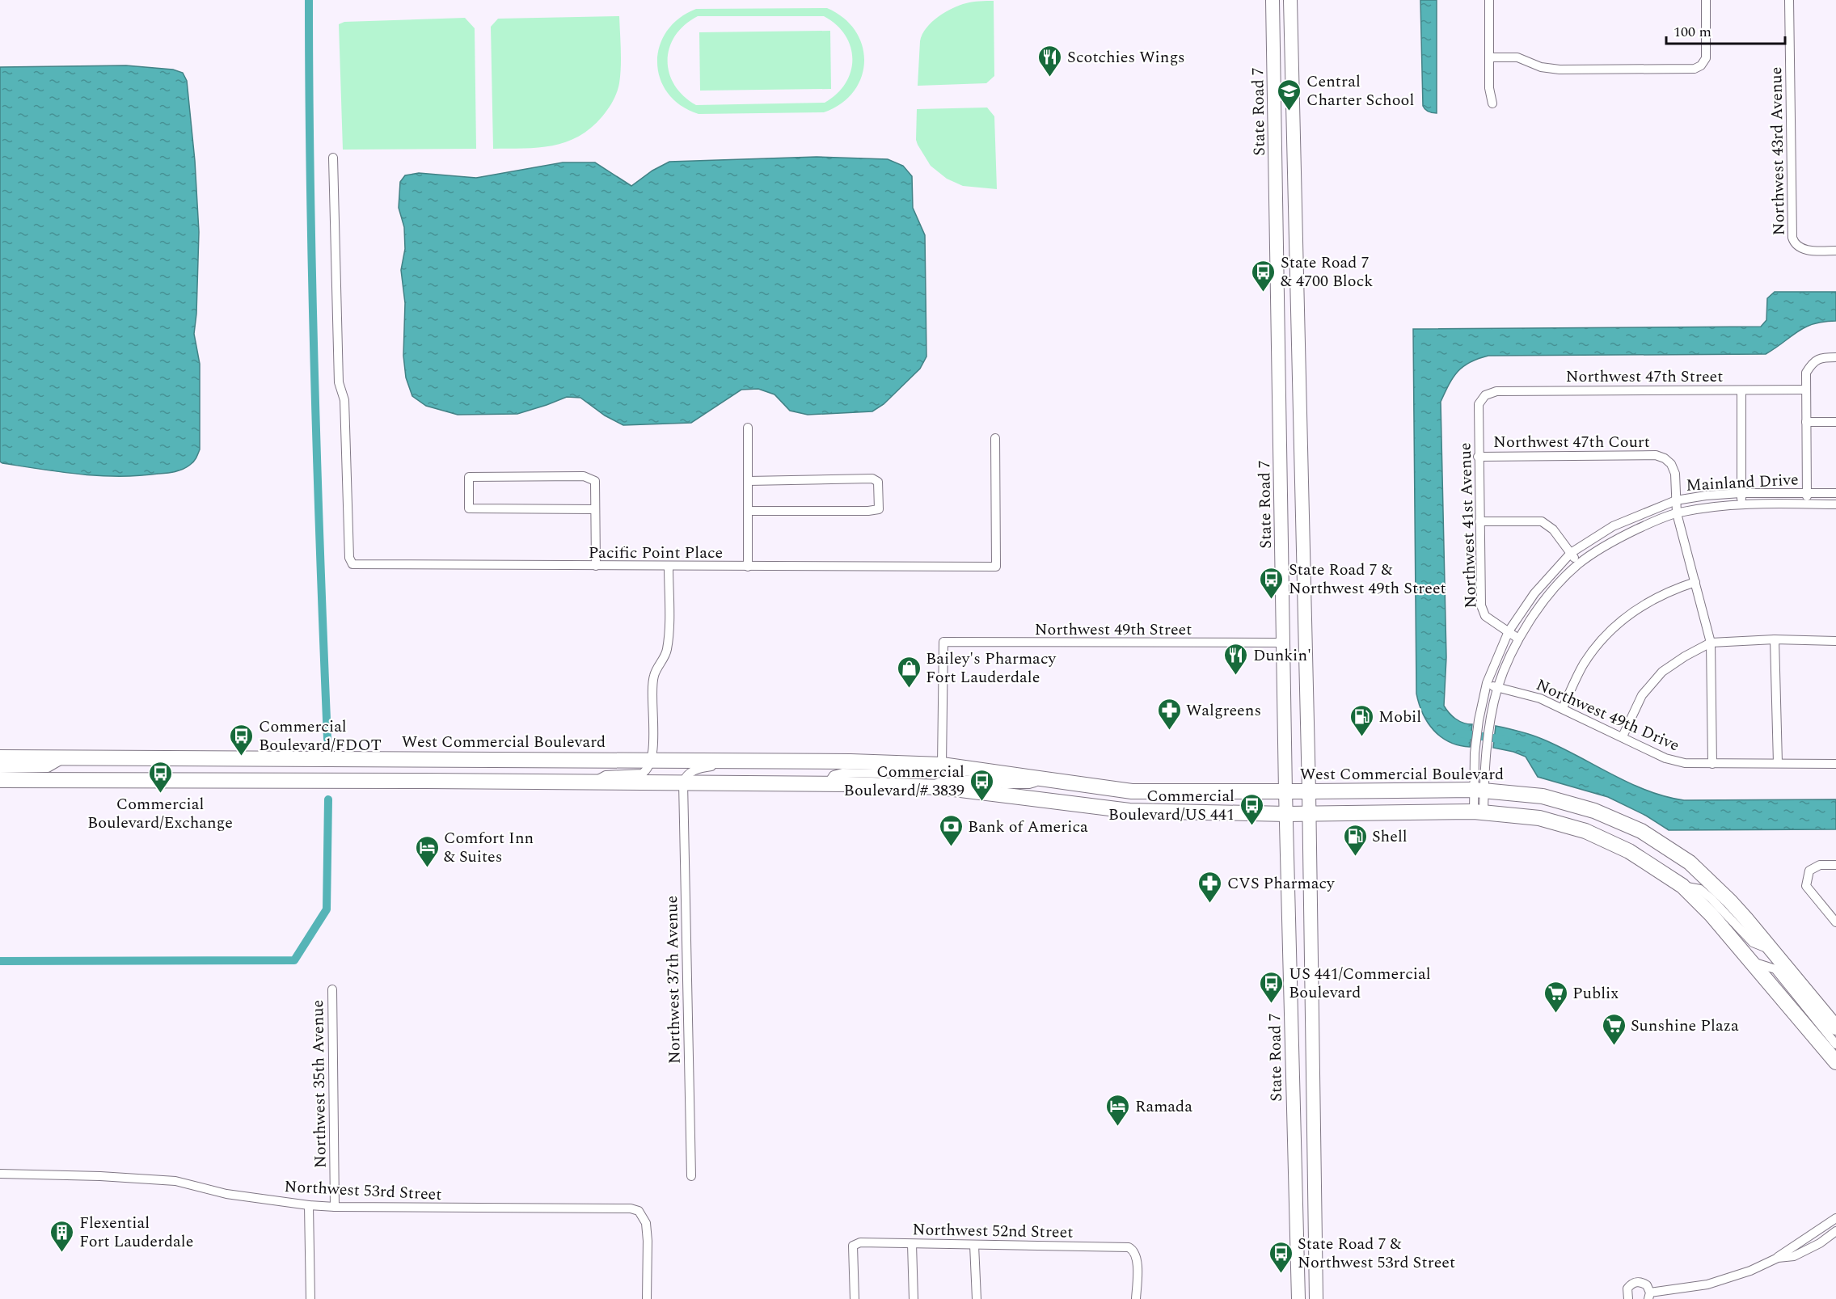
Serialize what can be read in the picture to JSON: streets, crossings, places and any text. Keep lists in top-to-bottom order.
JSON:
{
  "streets": {
    "highway": ["West Commercial Boulevard"],
    "main road": ["State Road 7"],
    "street": [
      "Northwest 43rd Avenue",
      "Northwest 47th Street",
      "Northwest 47th Court",
      "Mainland Drive",
      "Northwest 41st Avenue",
      "Pacific Point Place",
      "Northwest 49th Street",
      "Northwest 49th Drive",
      "Northwest 37th Avenue",
      "Northwest 35th Avenue",
      "Northwest 53rd Street",
      "Northwest 52nd Street"
    ]
  },
  "crossings": [
    ["State Road 7", "Northwest 49th Street"],
    ["State Road 7", "West Commercial Boulevard"],
    ["Northwest 47th Street", "Northwest 41st Avenue"],
    ["Northwest 47th Court", "Mainland Drive"],
    ["Northwest 47th Court", "Northwest 41st Avenue"],
    ["Northwest 47th Court", "Northwest 49th Drive"],
    ["Mainland Drive", "Northwest 41st Avenue"],
    ["Mainland Drive", "Northwest 49th Drive"],
    ["Mainland Drive", "West Commercial Boulevard"],
    ["Northwest 49th Street", "West Commercial Boulevard"],
    ["West Commercial Boulevard", "Northwest 37th Avenue"],
    ["Northwest 35th Avenue", "Northwest 53rd Street"]
  ],
  "places": {
    "restaurant": ["Scotchies Wings", "Dunkin'"],
    "school or university": ["Central Charter School"],
    "bus stop": [
      "State Road 7 & 4700 Block",
      "State Road 7 & Northwest 49th Street",
      "Commercial Boulevard/FDOT",
      "Commercial Boulevard/Exchange",
      "Commercial Boulevard/# 3839",
      "Commercial Boulevard/US 441",
      "US 441/Commercial Boulevard",
      "State Road 7 & Northwest 53rd Street"
    ],
    "shop": ["Bailey's Pharmacy Fort Lauderdale"],
    "pharmacy": ["Walgreens", "CVS Pharmacy"],
    "fuel station": ["Mobil", "Shell"],
    "bank": ["Bank of America"],
    "hotel": ["Comfort Inn & Suites", "Ramada"],
    "supermarket": ["Publix", "Sunshine Plaza"],
    "building": ["Flexential Fort Lauderdale"]
  },
  "scale_bar": "100 m"
}
